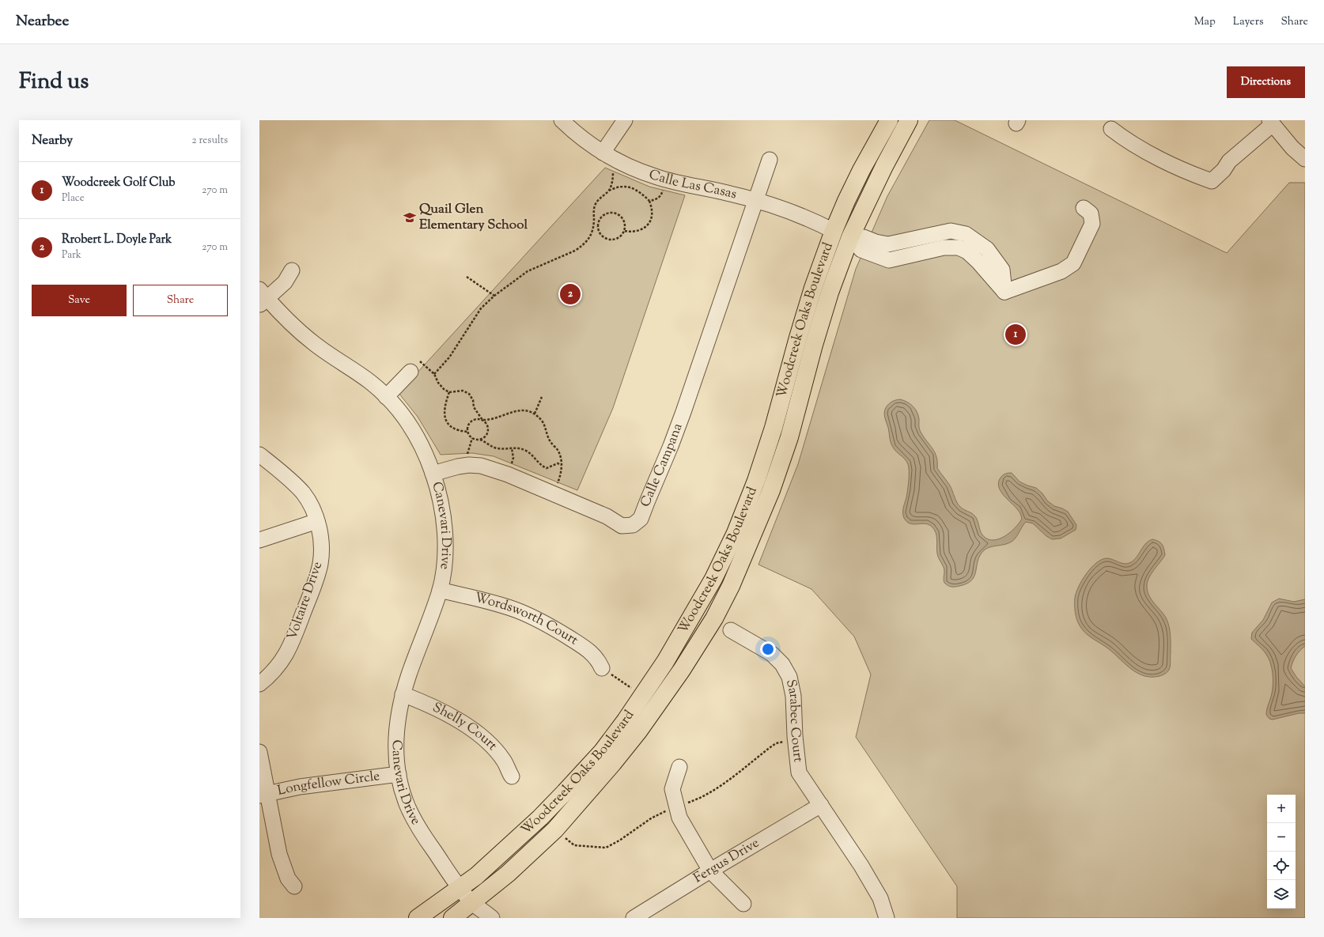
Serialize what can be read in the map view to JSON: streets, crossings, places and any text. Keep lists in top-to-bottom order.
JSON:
{
  "streets": {
    "main road": ["Woodcreek Oaks Boulevard"],
    "street": [
      "Calle Las Casas",
      "Calle Campana",
      "Canevari Drive",
      "Voltaire Drive",
      "Wordsworth Court",
      "Sarabec Court",
      "Shelly Court",
      "Longfellow Circle",
      "Fergus Drive"
    ]
  },
  "crossings": [
    ["Calle Las Casas", "Woodcreek Oaks Boulevard"],
    ["Calle Las Casas", "Calle Campana"],
    ["Woodcreek Oaks Boulevard", "Canevari Drive"],
    ["Calle Campana", "Canevari Drive"],
    ["Canevari Drive", "Wordsworth Court"],
    ["Canevari Drive", "Shelly Court"],
    ["Canevari Drive", "Longfellow Circle"],
    ["Sarabec Court", "Fergus Drive"]
  ],
  "places": {
    "school or university": ["Quail Glen Elementary School"]
  },
  "page": {
    "header": "Nearbee",
    "nav": ["Map", "Layers", "Share"],
    "title": "Find us",
    "buttons": [
      "Directions",
      ["Save", "Share"]
    ],
    "heading": ["Nearby", "2 results"],
    "list": [
      {
        "mark": "1",
        "name": "Woodcreek Golf Club",
        "note": "Place",
        "value": "270 m"
      },
      {
        "mark": "2",
        "name": "Rrobert L. Doyle Park",
        "note": "Park",
        "value": "270 m"
      }
    ],
    "pins": ["2", "1"],
    "map_buttons": ["+", "−"]
  }
}
